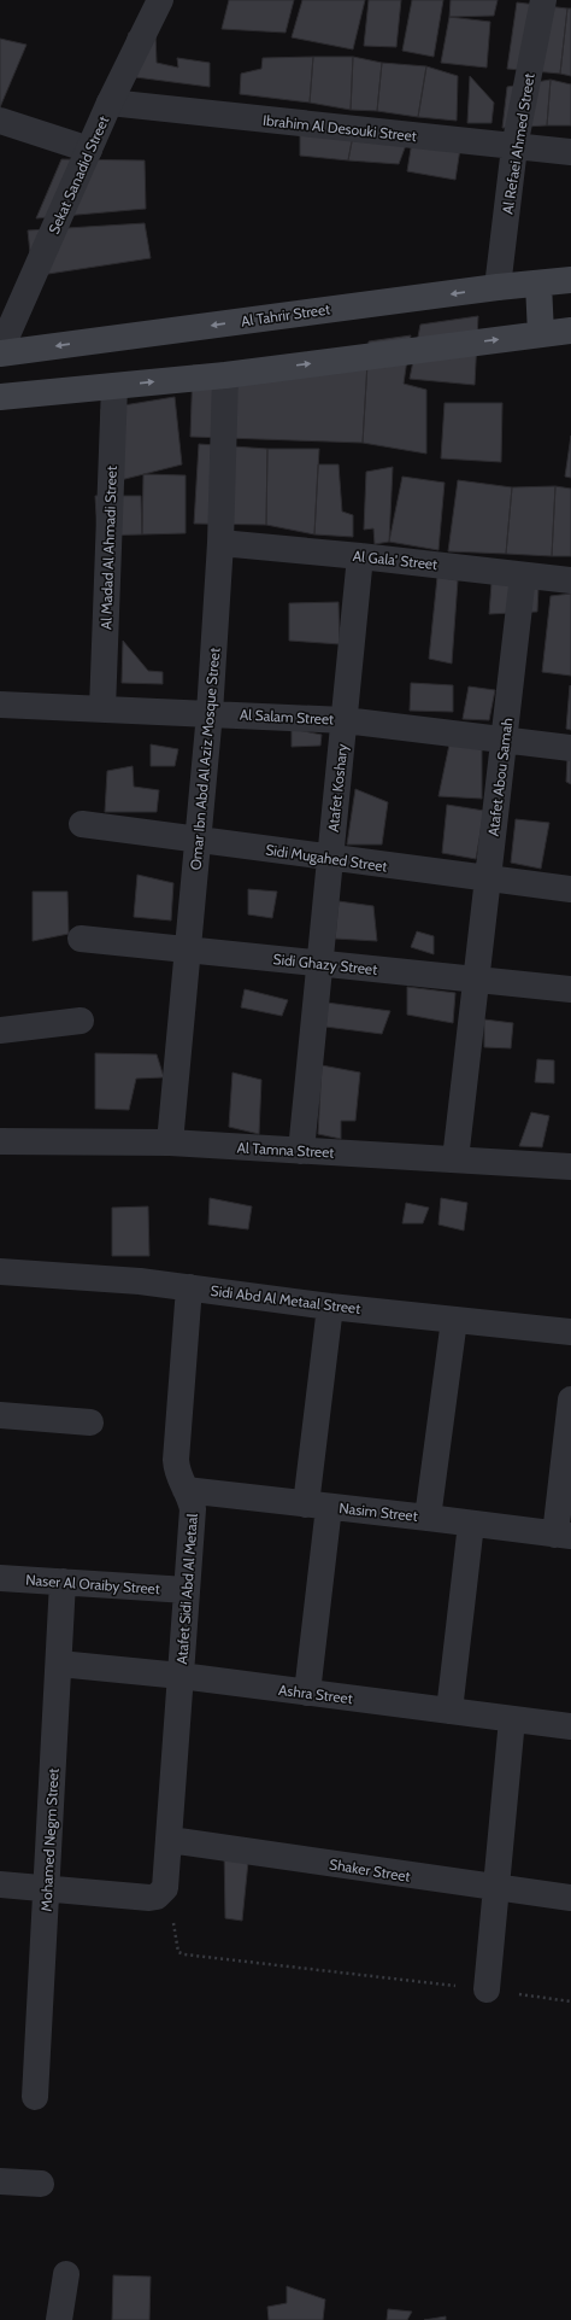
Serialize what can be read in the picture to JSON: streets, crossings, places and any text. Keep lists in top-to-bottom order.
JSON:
{
  "streets": {
    "main road": ["Al Tahrir Street"],
    "street": [
      "Ibrahim Al Desouki Street",
      "Al Refaei Ahmed Street",
      "Sekat Sanadid Street",
      "Al Madad Al Ahmadi Street",
      "Al Gala' Street",
      "Al Salam Street",
      "Omar Ibn Abd Al Aziz Mosque Street",
      "Atafet Abou Samah",
      "Atafet Koshary",
      "Sidi Mugahed Street",
      "Sidi Ghazy Street",
      "Al Tamna Street",
      "Sidi Abd Al Metaal Street",
      "Nasim Street",
      "Naser Al Oraiby Street",
      "Atafet Sidi Abd Al Metaal",
      "Ashra Street",
      "Mohamed Negm Street",
      "Shaker Street"
    ]
  },
  "crossings": [
    ["Ibrahim Al Desouki Street", "Al Refaei Ahmed Street"],
    ["Ibrahim Al Desouki Street", "Sekat Sanadid Street"],
    ["Al Refaei Ahmed Street", "Al Tahrir Street"],
    ["Sekat Sanadid Street", "Al Tahrir Street"],
    ["Al Madad Al Ahmadi Street", "Al Salam Street"],
    ["Al Gala' Street", "Omar Ibn Abd Al Aziz Mosque Street"],
    ["Al Gala' Street", "Atafet Abou Samah"],
    ["Al Gala' Street", "Atafet Koshary"],
    ["Al Salam Street", "Omar Ibn Abd Al Aziz Mosque Street"],
    ["Al Salam Street", "Atafet Abou Samah"],
    ["Al Salam Street", "Atafet Koshary"],
    ["Omar Ibn Abd Al Aziz Mosque Street", "Sidi Mugahed Street"],
    ["Omar Ibn Abd Al Aziz Mosque Street", "Sidi Ghazy Street"],
    ["Omar Ibn Abd Al Aziz Mosque Street", "Al Tamna Street"],
    ["Atafet Abou Samah", "Sidi Mugahed Street"],
    ["Atafet Abou Samah", "Sidi Ghazy Street"],
    ["Atafet Abou Samah", "Al Tamna Street"],
    ["Atafet Koshary", "Sidi Mugahed Street"],
    ["Atafet Koshary", "Sidi Ghazy Street"],
    ["Atafet Koshary", "Al Tamna Street"],
    ["Sidi Abd Al Metaal Street", "Atafet Sidi Abd Al Metaal"],
    ["Nasim Street", "Atafet Sidi Abd Al Metaal"],
    ["Naser Al Oraiby Street", "Atafet Sidi Abd Al Metaal"],
    ["Naser Al Oraiby Street", "Mohamed Negm Street"],
    ["Atafet Sidi Abd Al Metaal", "Ashra Street"],
    ["Atafet Sidi Abd Al Metaal", "Shaker Street"],
    ["Ashra Street", "Mohamed Negm Street"]
  ]
}
